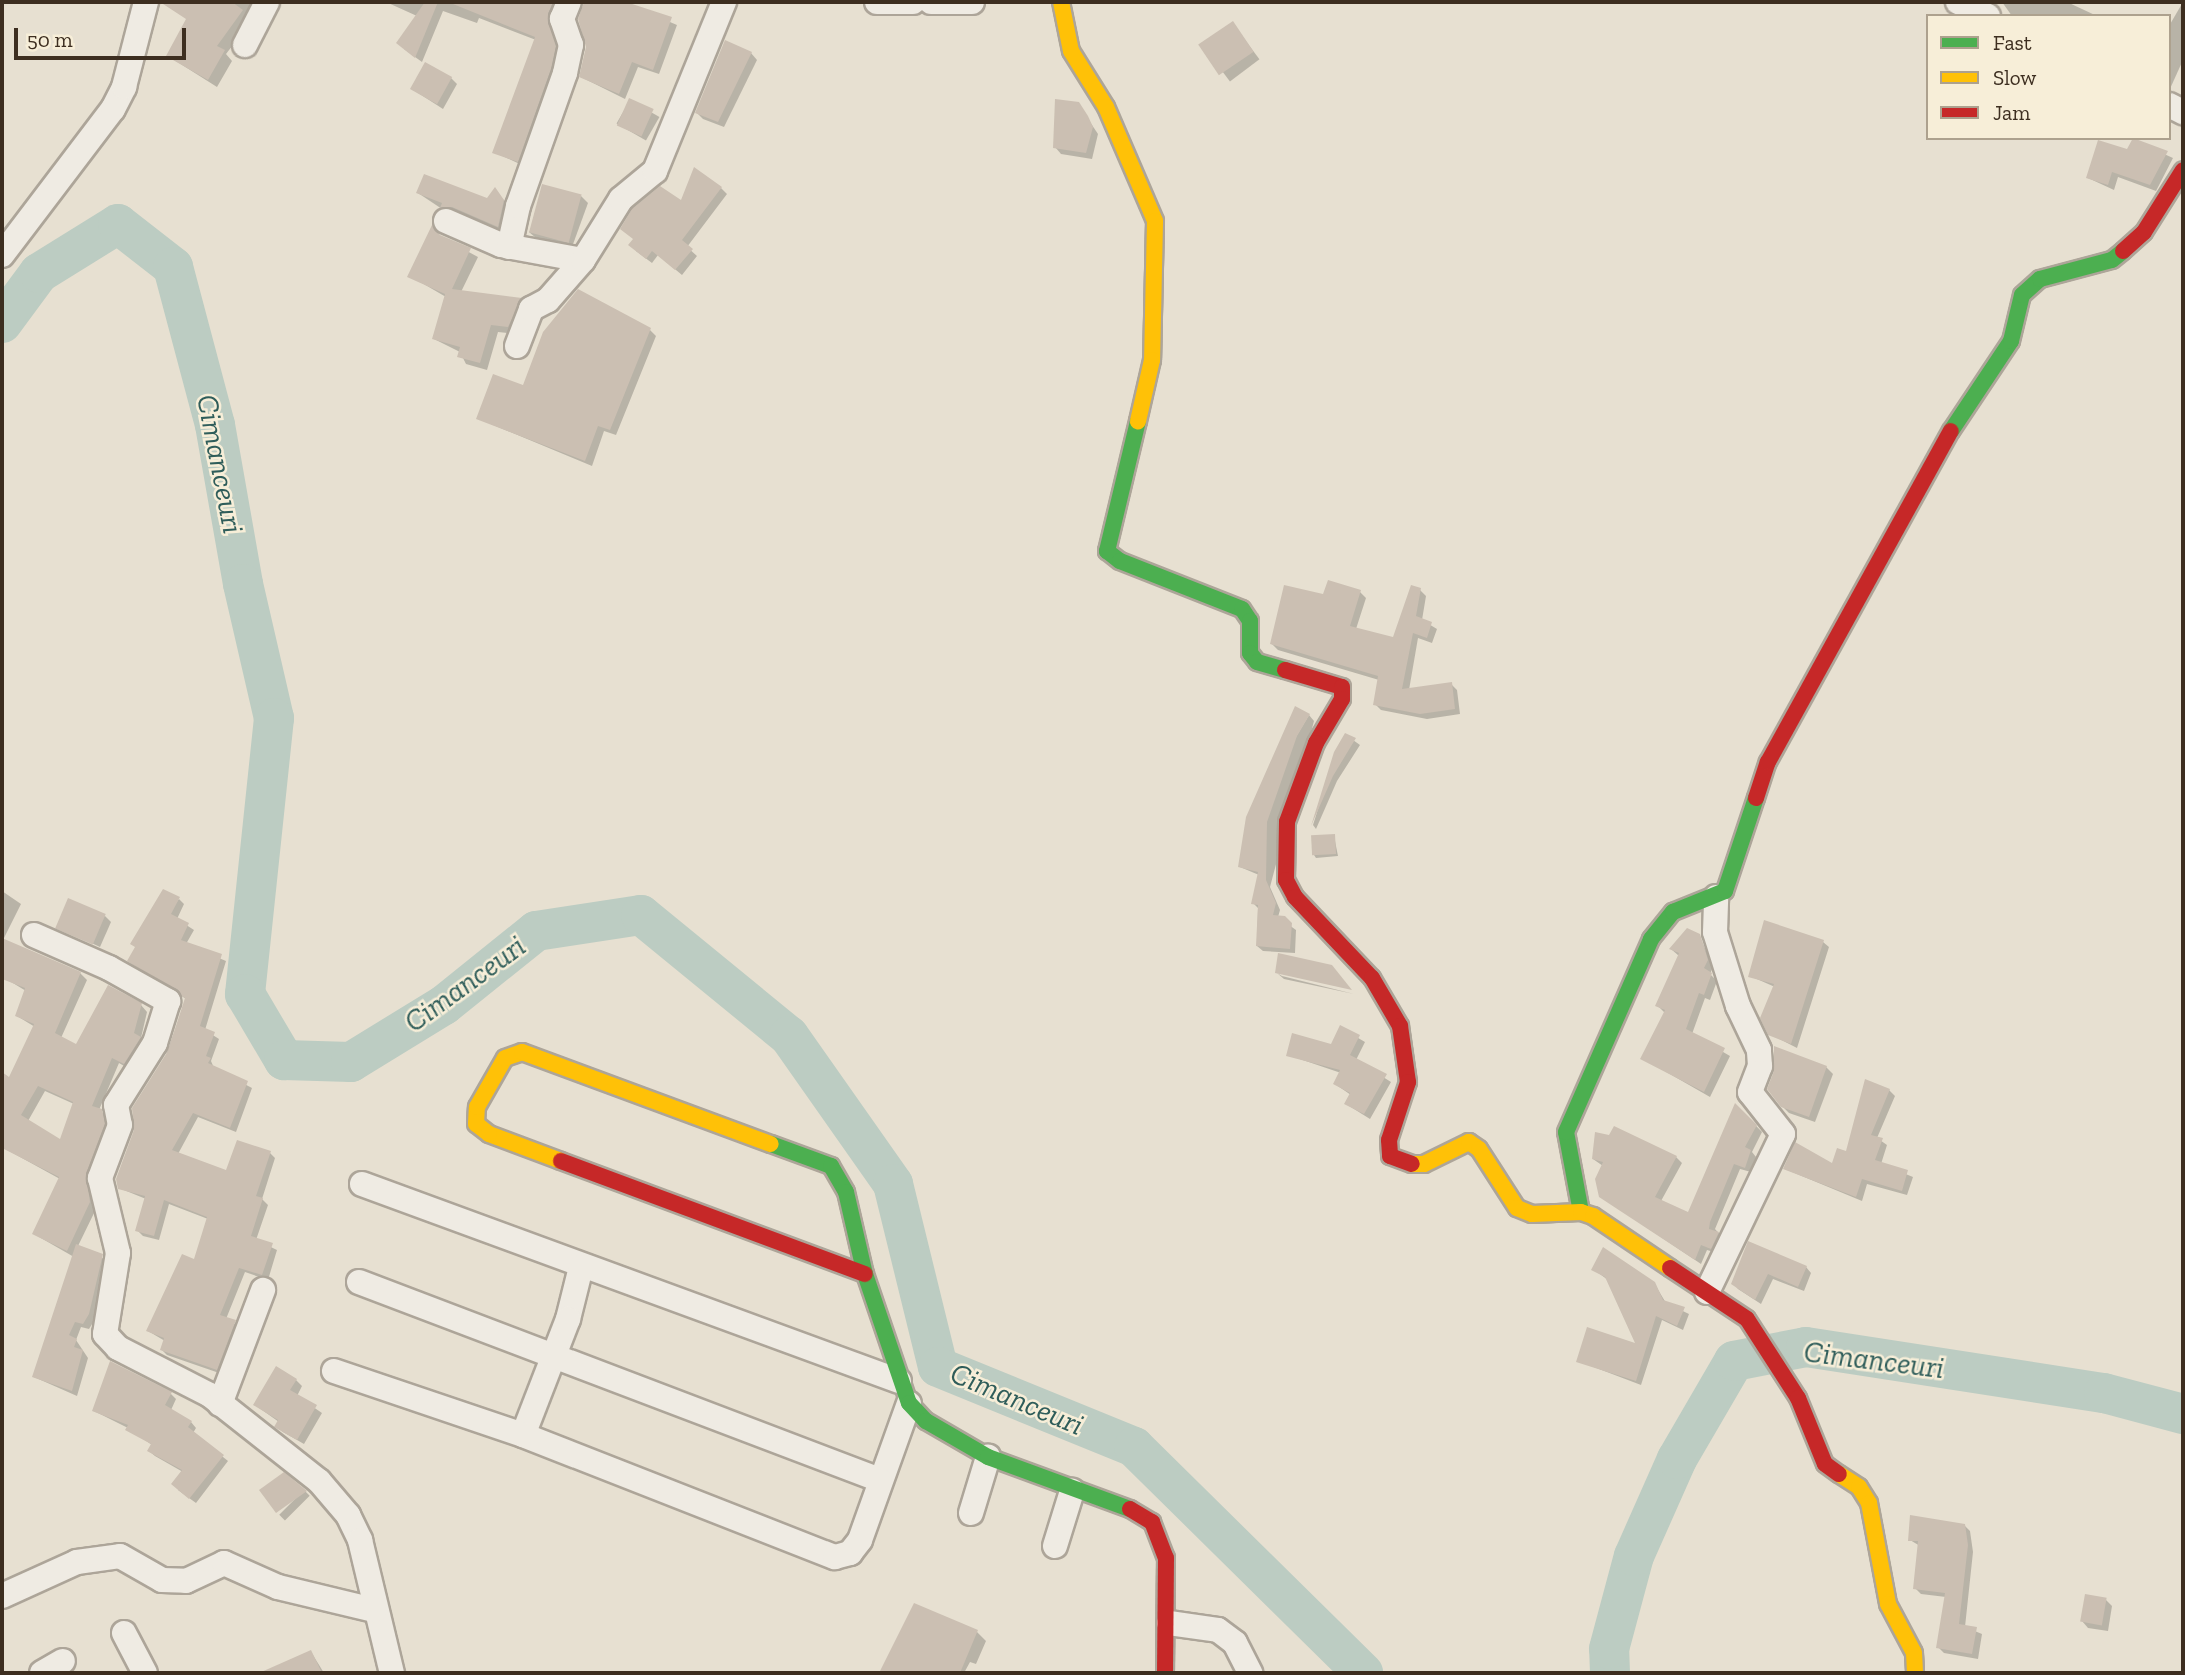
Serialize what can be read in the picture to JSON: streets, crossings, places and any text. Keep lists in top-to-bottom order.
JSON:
{
  "water": ["Cimanceuri"],
  "legend": ["Fast", "Slow", "Jam"],
  "scale_bar": "50 m"
}
